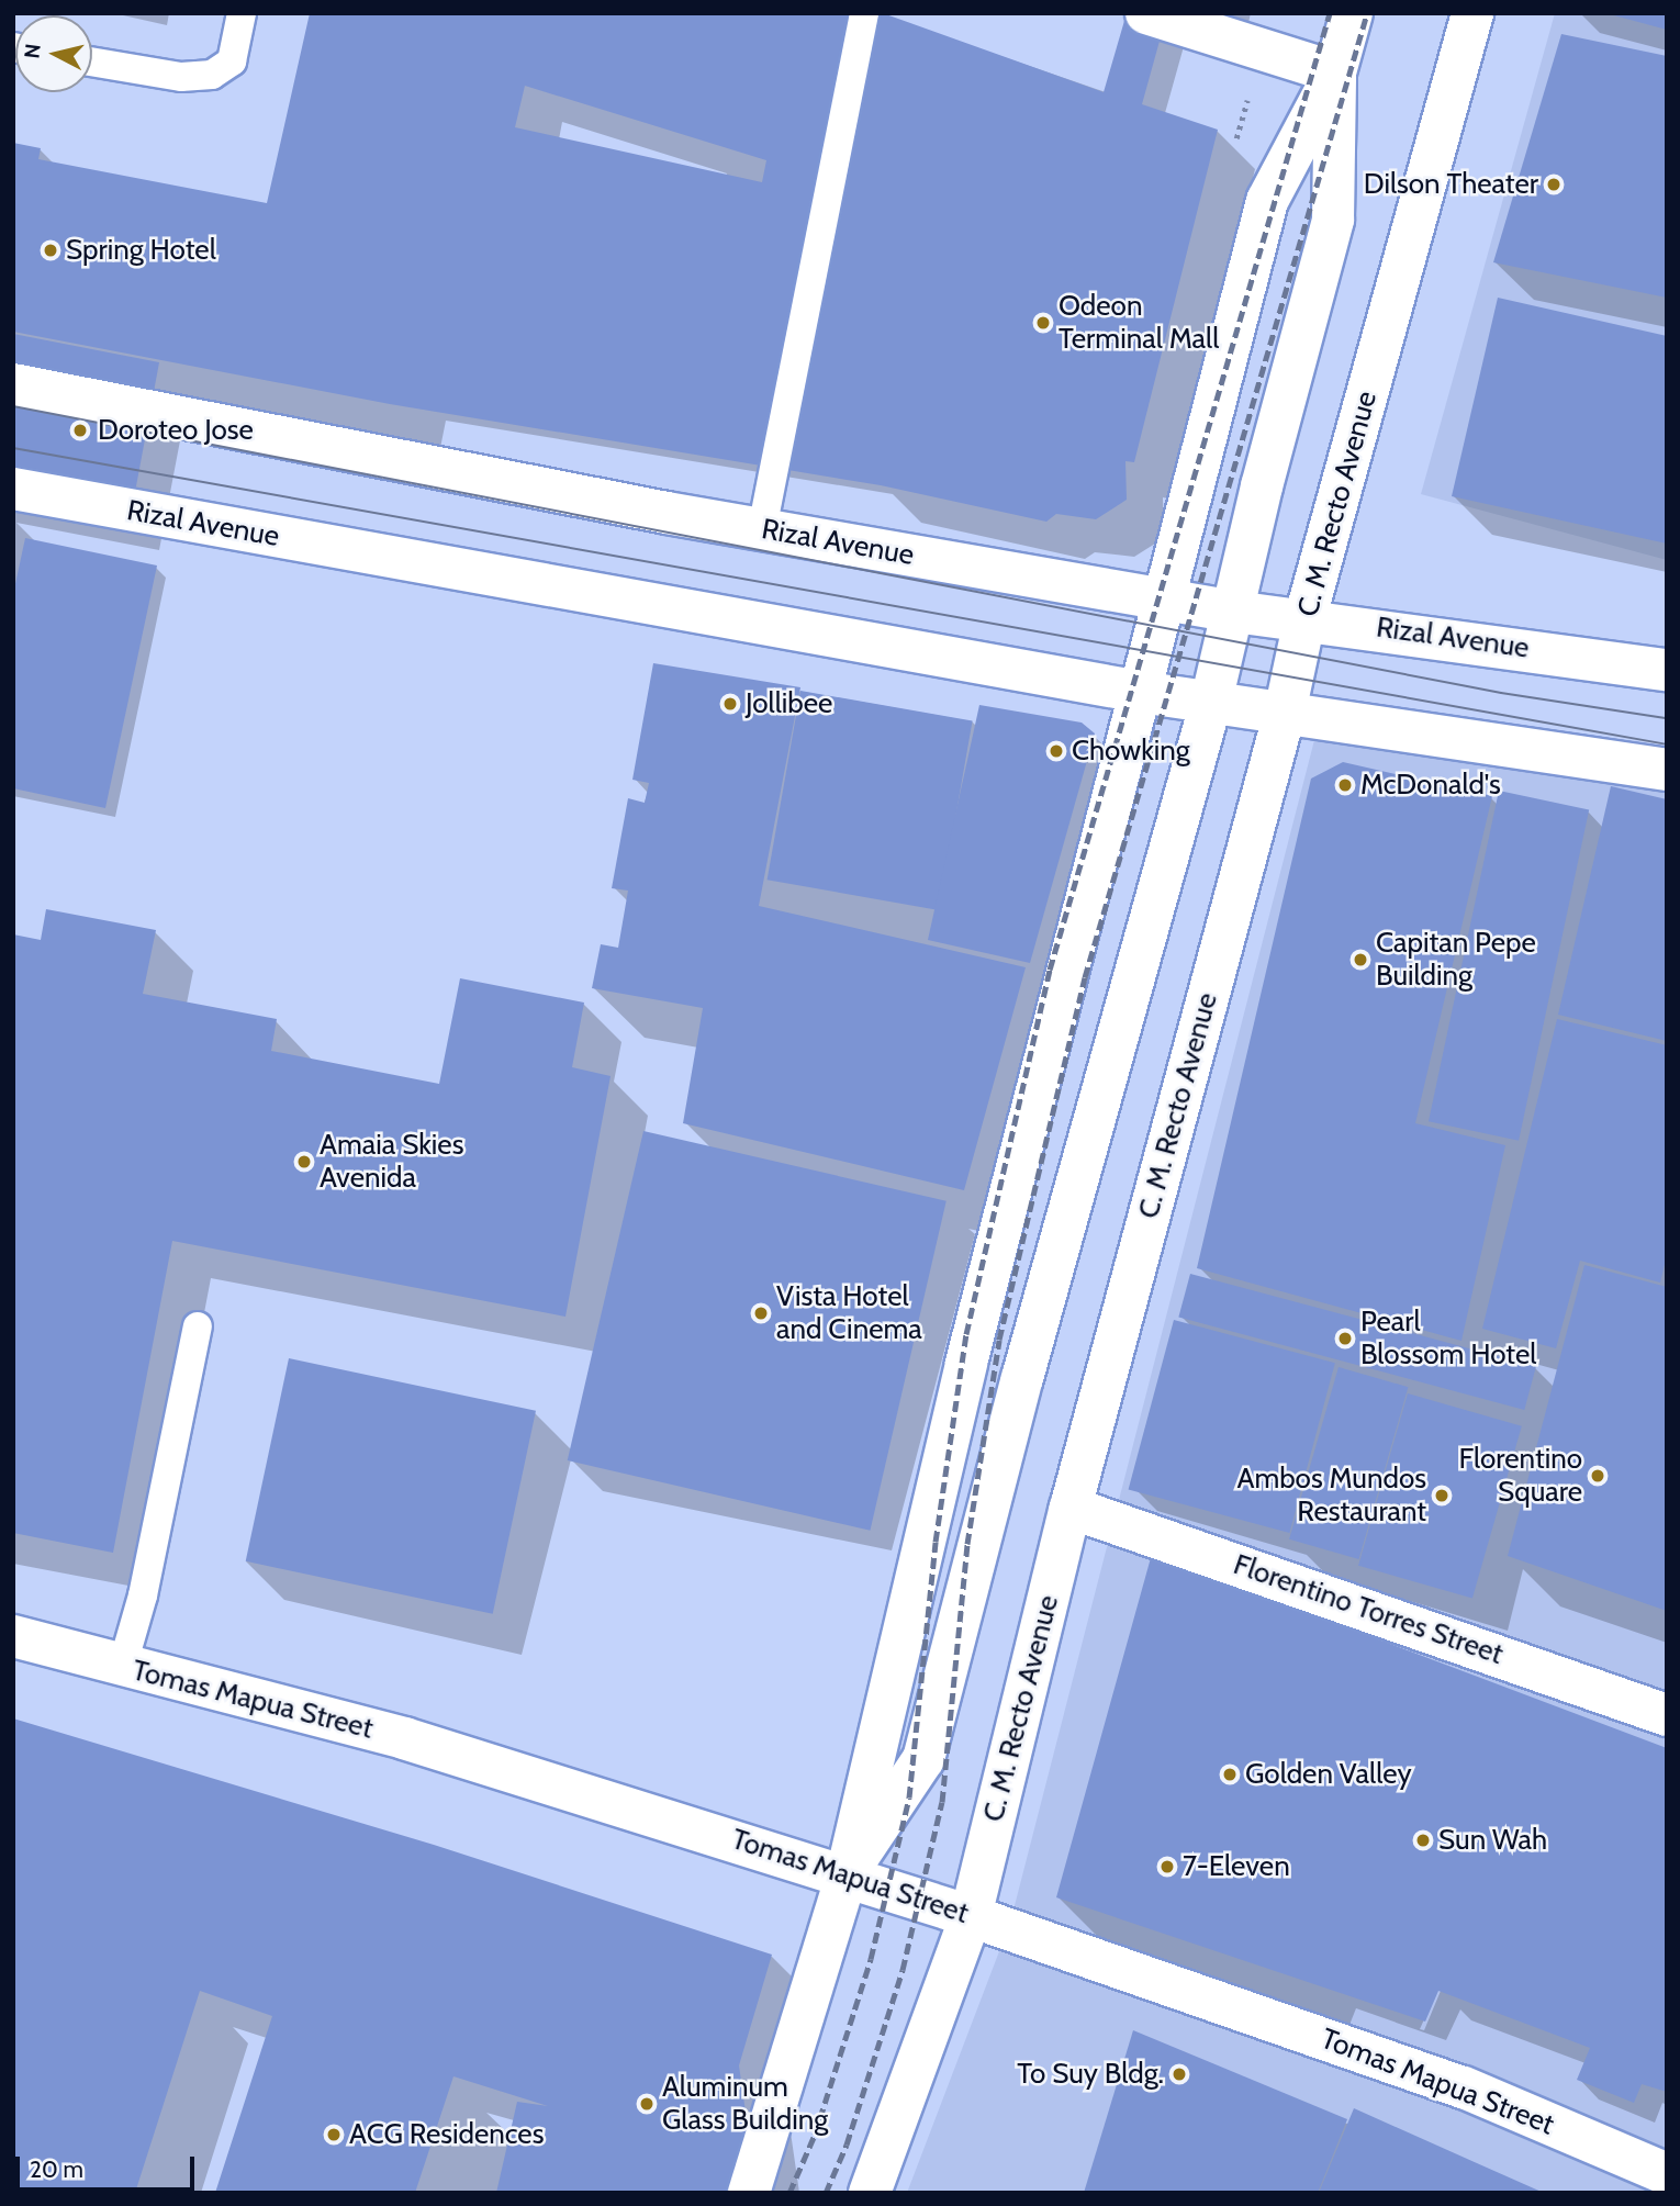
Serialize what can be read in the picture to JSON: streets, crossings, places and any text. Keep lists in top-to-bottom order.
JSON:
{
  "streets": {
    "main road": [
      "C. M. Recto Avenue",
      "Rizal Avenue",
      "Florentino Torres Street",
      "Tomas Mapua Street"
    ]
  },
  "crossings": [
    ["C. M. Recto Avenue", "Rizal Avenue"],
    ["C. M. Recto Avenue", "Florentino Torres Street"],
    ["C. M. Recto Avenue", "Tomas Mapua Street"]
  ],
  "places": [
    "Dilson Theater",
    "Spring Hotel",
    "Odeon Terminal Mall",
    "Doroteo Jose",
    "Jollibee",
    "Chowking",
    "McDonald's",
    "Capitan Pepe Building",
    "Amaia Skies Avenida",
    "Vista Hotel and Cinema",
    "Pearl Blossom Hotel",
    "Florentino Square",
    "Ambos Mundos Restaurant",
    "Golden Valley",
    "Sun Wah",
    "7-Eleven",
    "To Suy Bldg.",
    "Aluminum Glass Building",
    "ACG Residences"
  ],
  "scale_bar": "20 m",
  "north": "left"
}
